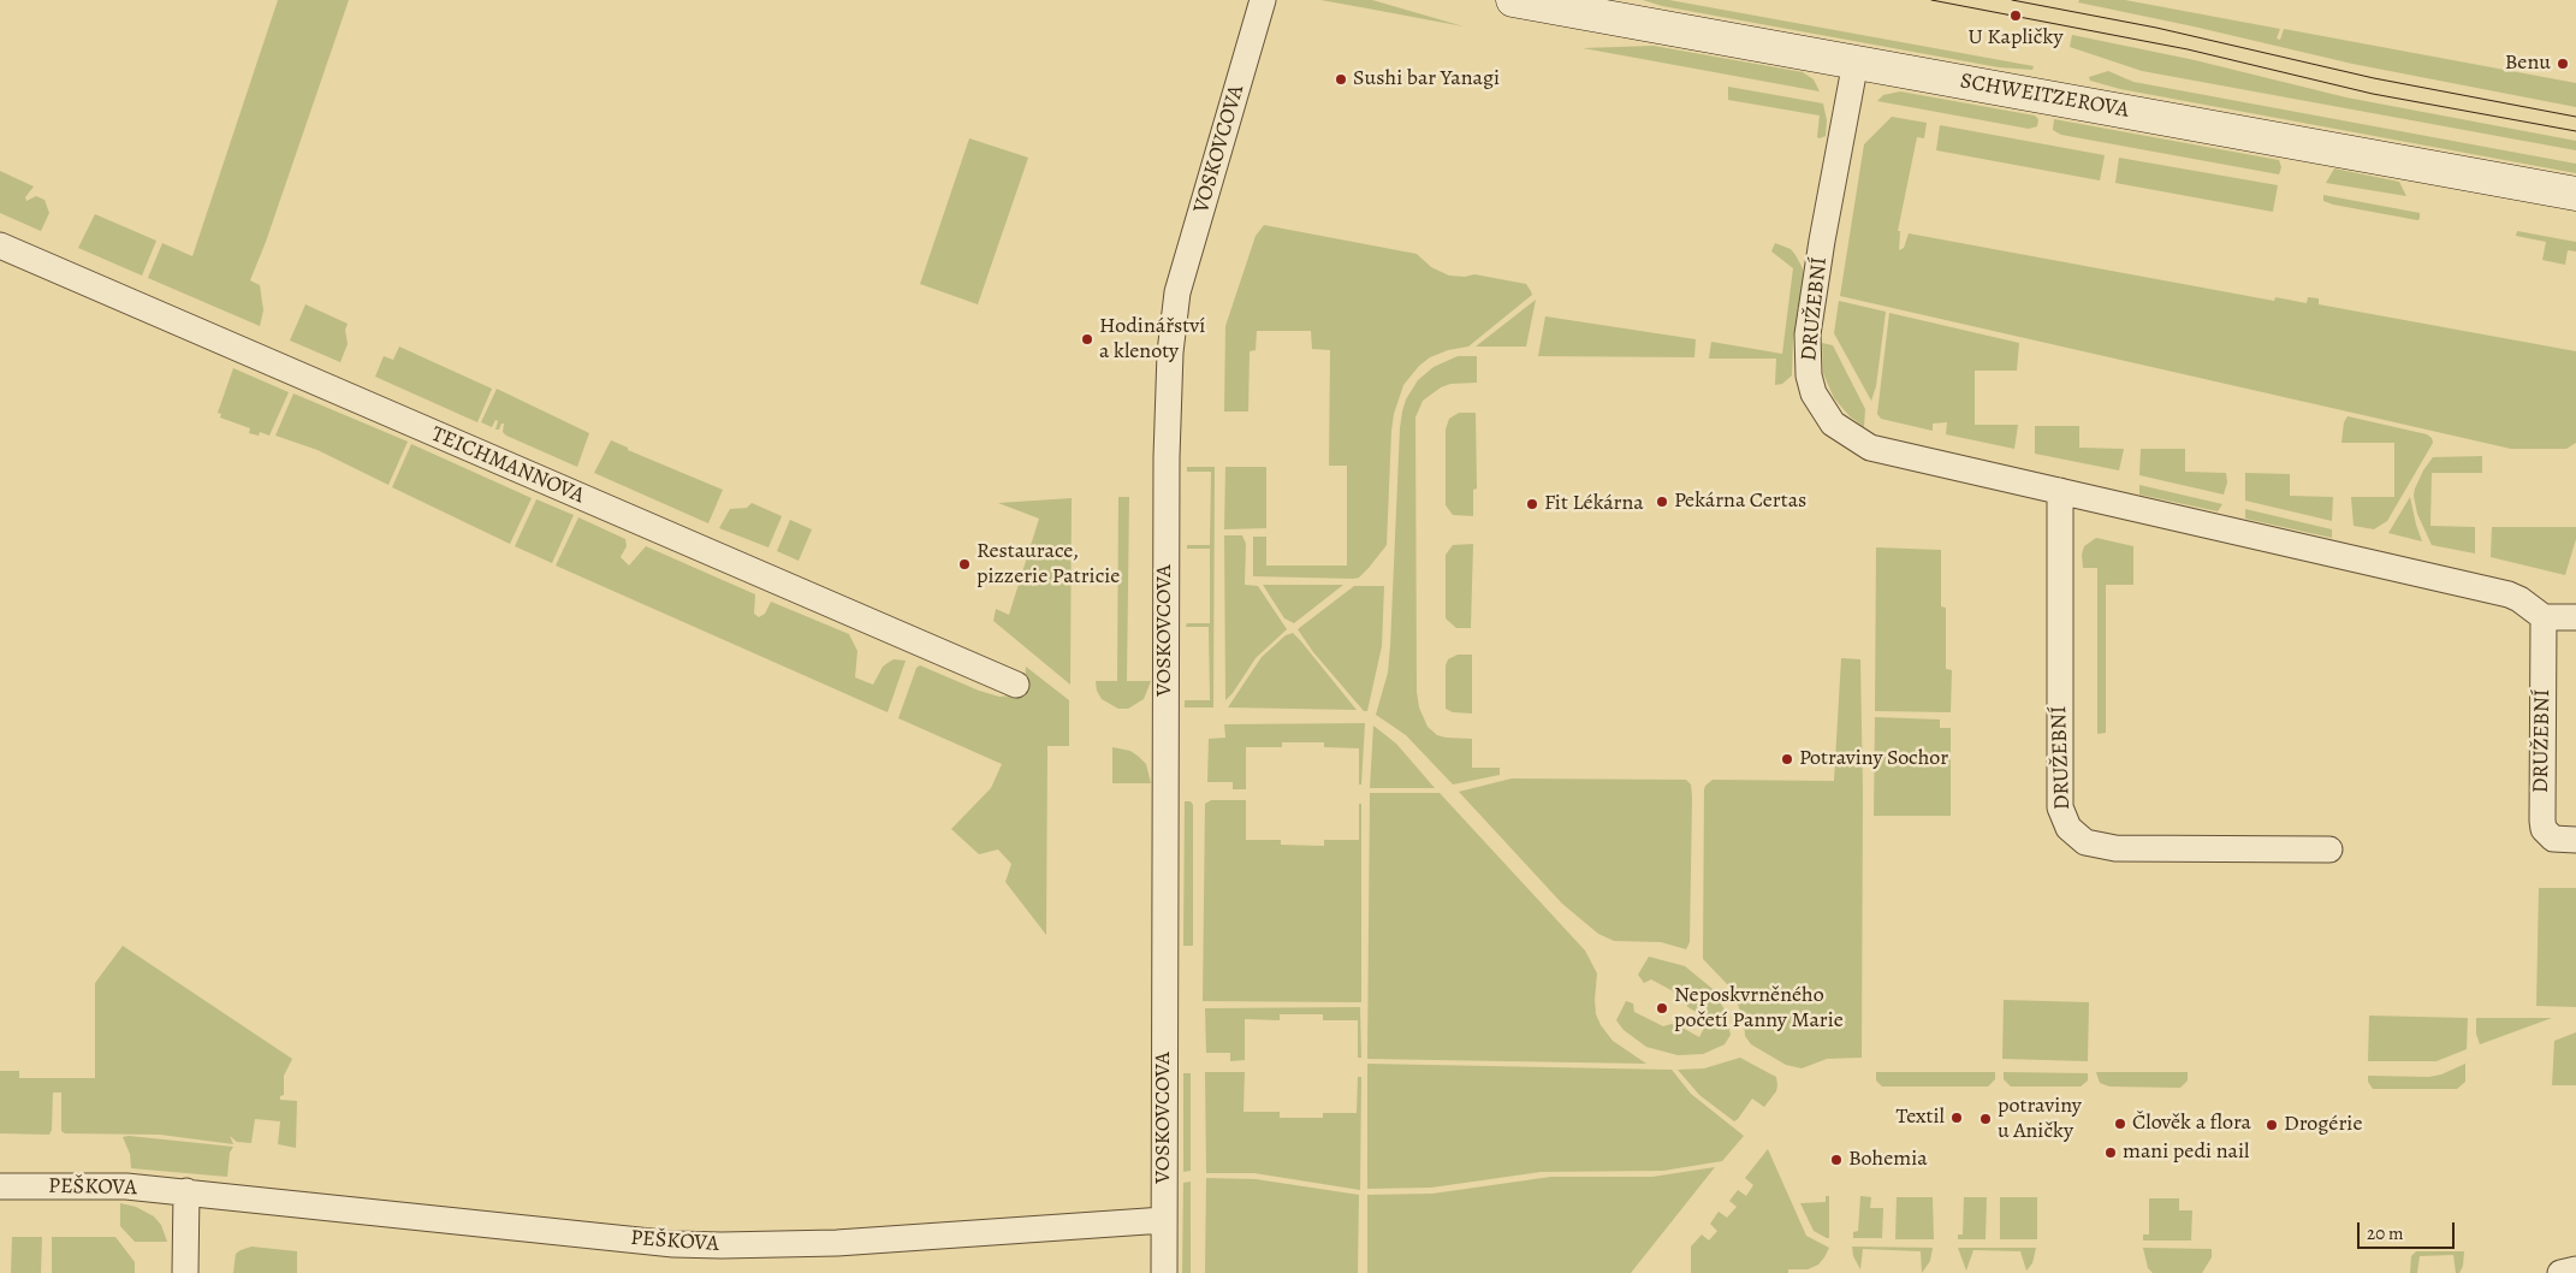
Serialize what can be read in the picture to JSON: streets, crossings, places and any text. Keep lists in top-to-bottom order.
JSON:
{
  "streets": {
    "street": [
      "SCHWEITZEROVA",
      "VOSKOVCOVA",
      "DRUŽEBNÍ",
      "TEICHMANNOVA",
      "PEŠKOVA"
    ]
  },
  "crossings": [
    ["SCHWEITZEROVA", "DRUŽEBNÍ"],
    ["VOSKOVCOVA", "PEŠKOVA"]
  ],
  "places": [
    "U Kapličky",
    "Benu",
    "Sushi bar Yanagi",
    "Hodinářství a klenoty",
    "Pekárna Certas",
    "Fit Lékárna",
    "Restaurace, pizzerie Patricie",
    "Potraviny Sochor",
    "Neposkvrněného početí Panny Marie",
    "Textil",
    "potraviny u Aničky",
    "Člověk a flora",
    "Drogérie",
    "mani pedi nail",
    "Bohemia"
  ],
  "scale_bar": "20 m"
}
